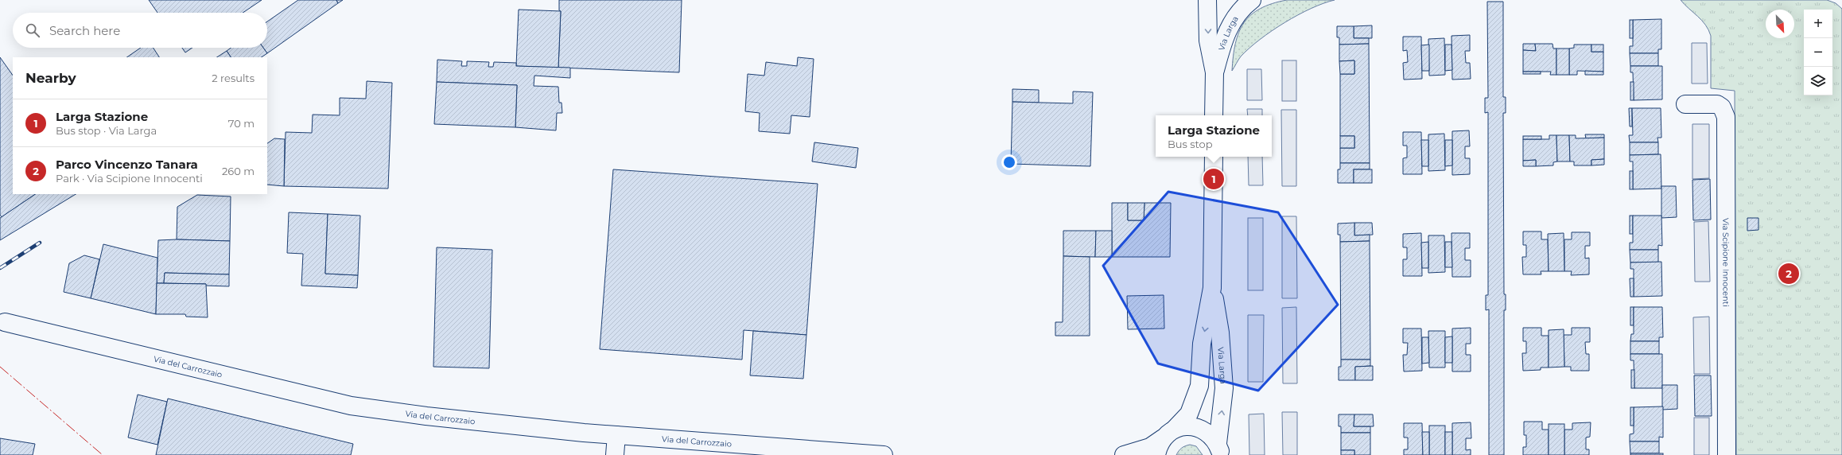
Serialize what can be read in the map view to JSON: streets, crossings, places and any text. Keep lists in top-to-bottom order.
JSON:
{
  "streets": {
    "street": ["Via Larga", "Via Scipione Innocenti", "Via del Carrozzaio"]
  },
  "north": "bottom right",
  "page": {
    "map_buttons": ["+", "−"],
    "search": "Search here",
    "heading": ["Nearby", "2 results"],
    "list": [
      {
        "mark": "1",
        "name": "Larga Stazione",
        "note": "Bus stop · Via Larga",
        "value": "70 m"
      },
      {
        "mark": "2",
        "name": "Parco Vincenzo Tanara",
        "note": "Park · Via Scipione Innocenti",
        "value": "260 m"
      }
    ],
    "popup": ["Larga Stazione", "Bus stop"],
    "pins": ["1", "2"]
  }
}
